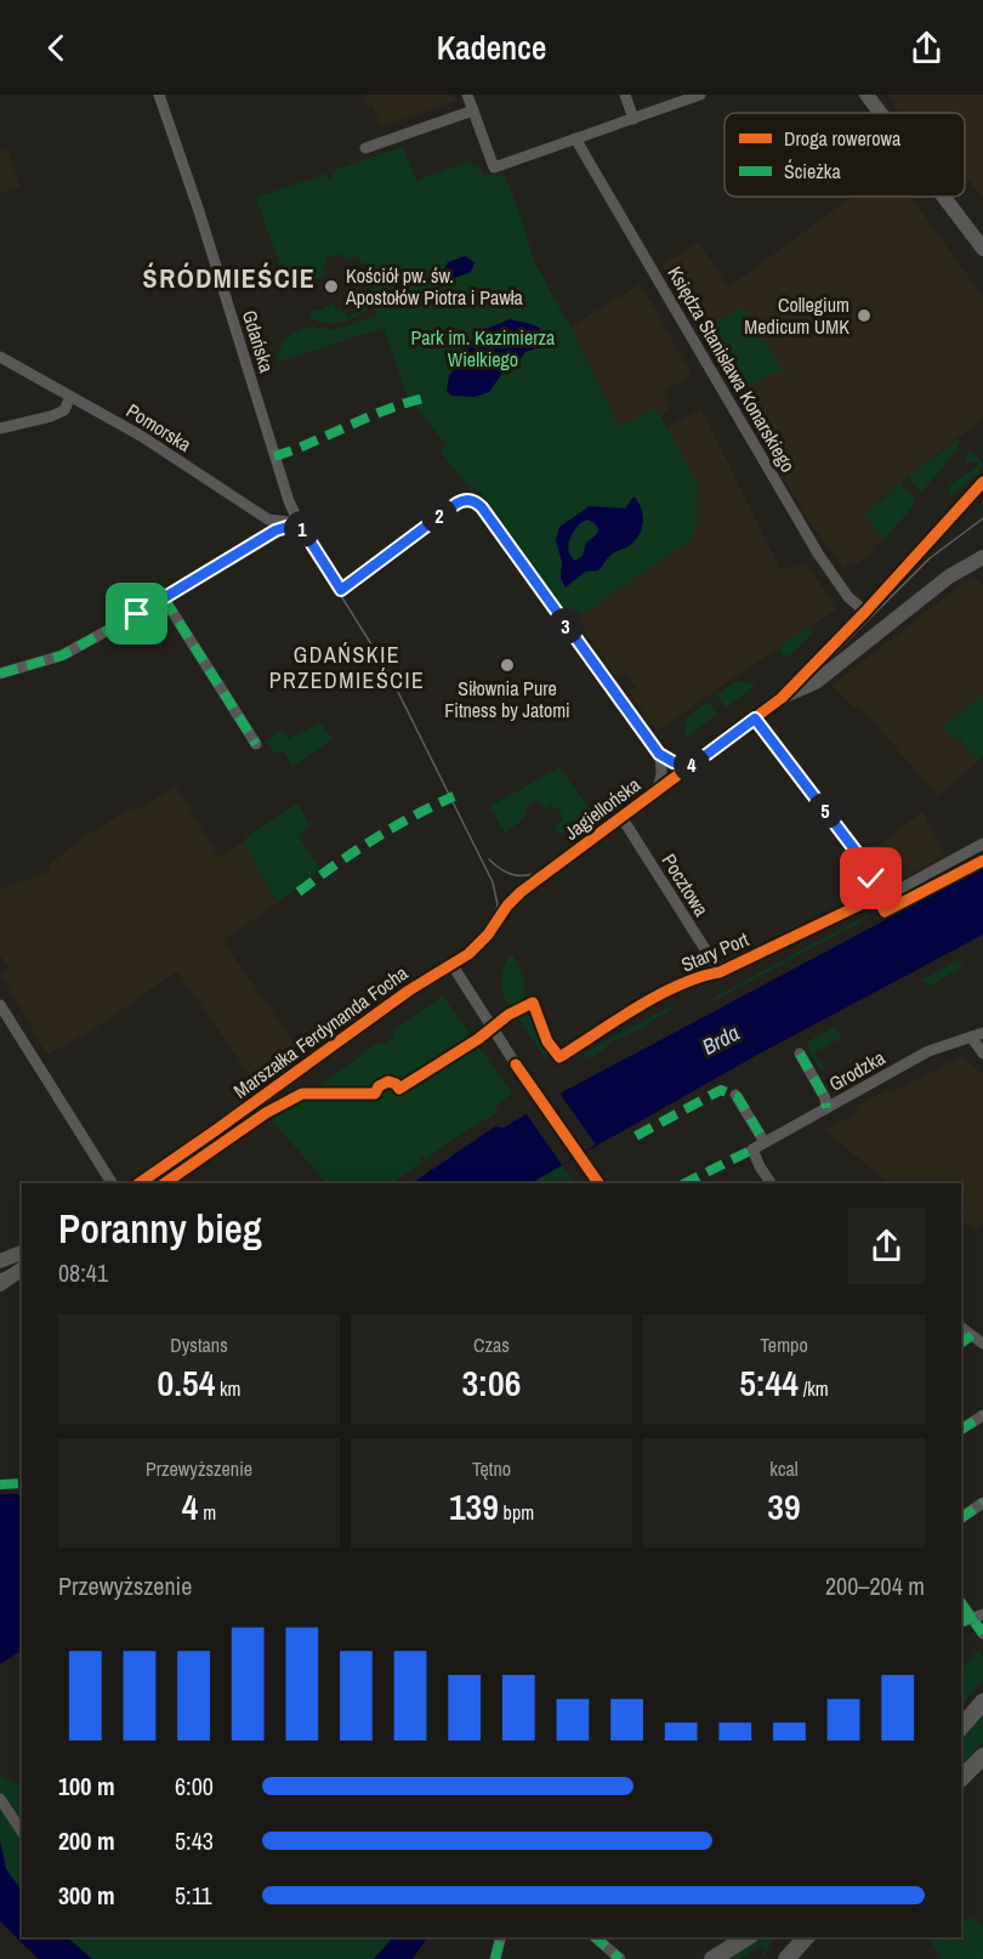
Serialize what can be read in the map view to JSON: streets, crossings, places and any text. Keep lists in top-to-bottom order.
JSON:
{
  "streets": {
    "street": [
      "Gdańska",
      "Księdza Stanisława Konarskiego",
      "Pomorska",
      "Jagiellońska",
      "Pocztowa",
      "Stary Port",
      "Marszałka Ferdynanda Focha",
      "Grodzka"
    ]
  },
  "crossings": [
    ["Gdańska", "Pomorska"],
    ["Księdza Stanisława Konarskiego", "Jagiellońska"],
    ["Jagiellońska", "Pocztowa"],
    ["Jagiellońska", "Marszałka Ferdynanda Focha"],
    ["Pocztowa", "Stary Port"]
  ],
  "districts": ["ŚRÓDMIEŚCIE", "GDAŃSKIE PRZEDMIEŚCIE"],
  "water": ["Brda"],
  "parks": ["Park im. Kazimierza Wielkiego"],
  "places": ["Kościół pw. św. Apostołów Piotra i Pawła", "Collegium Medicum UMK", "Siłownia Pure Fitness by Jatomi"],
  "legend": ["Droga rowerowa", "Ścieżka"],
  "page": {
    "header": "Kadence",
    "pins": [
      "2",
      "1",
      "3",
      "4",
      "5"
    ],
    "heading": ["Poranny bieg", "08:41"],
    "stats": [
      ["Dystans", "0.54 km"],
      ["Czas", "3:06"],
      ["Tempo", "5:44 /km"],
      ["Przewyższenie", "4 m"],
      ["Tętno", "139 bpm"],
      ["kcal", "39"]
    ],
    "chart": ["Przewyższenie", "200–204 m"],
    "list": [
      {
        "name": "100 m",
        "note": "6:00"
      },
      {
        "name": "200 m",
        "note": "5:43"
      },
      {
        "name": "300 m",
        "note": "5:11"
      }
    ]
  }
}
